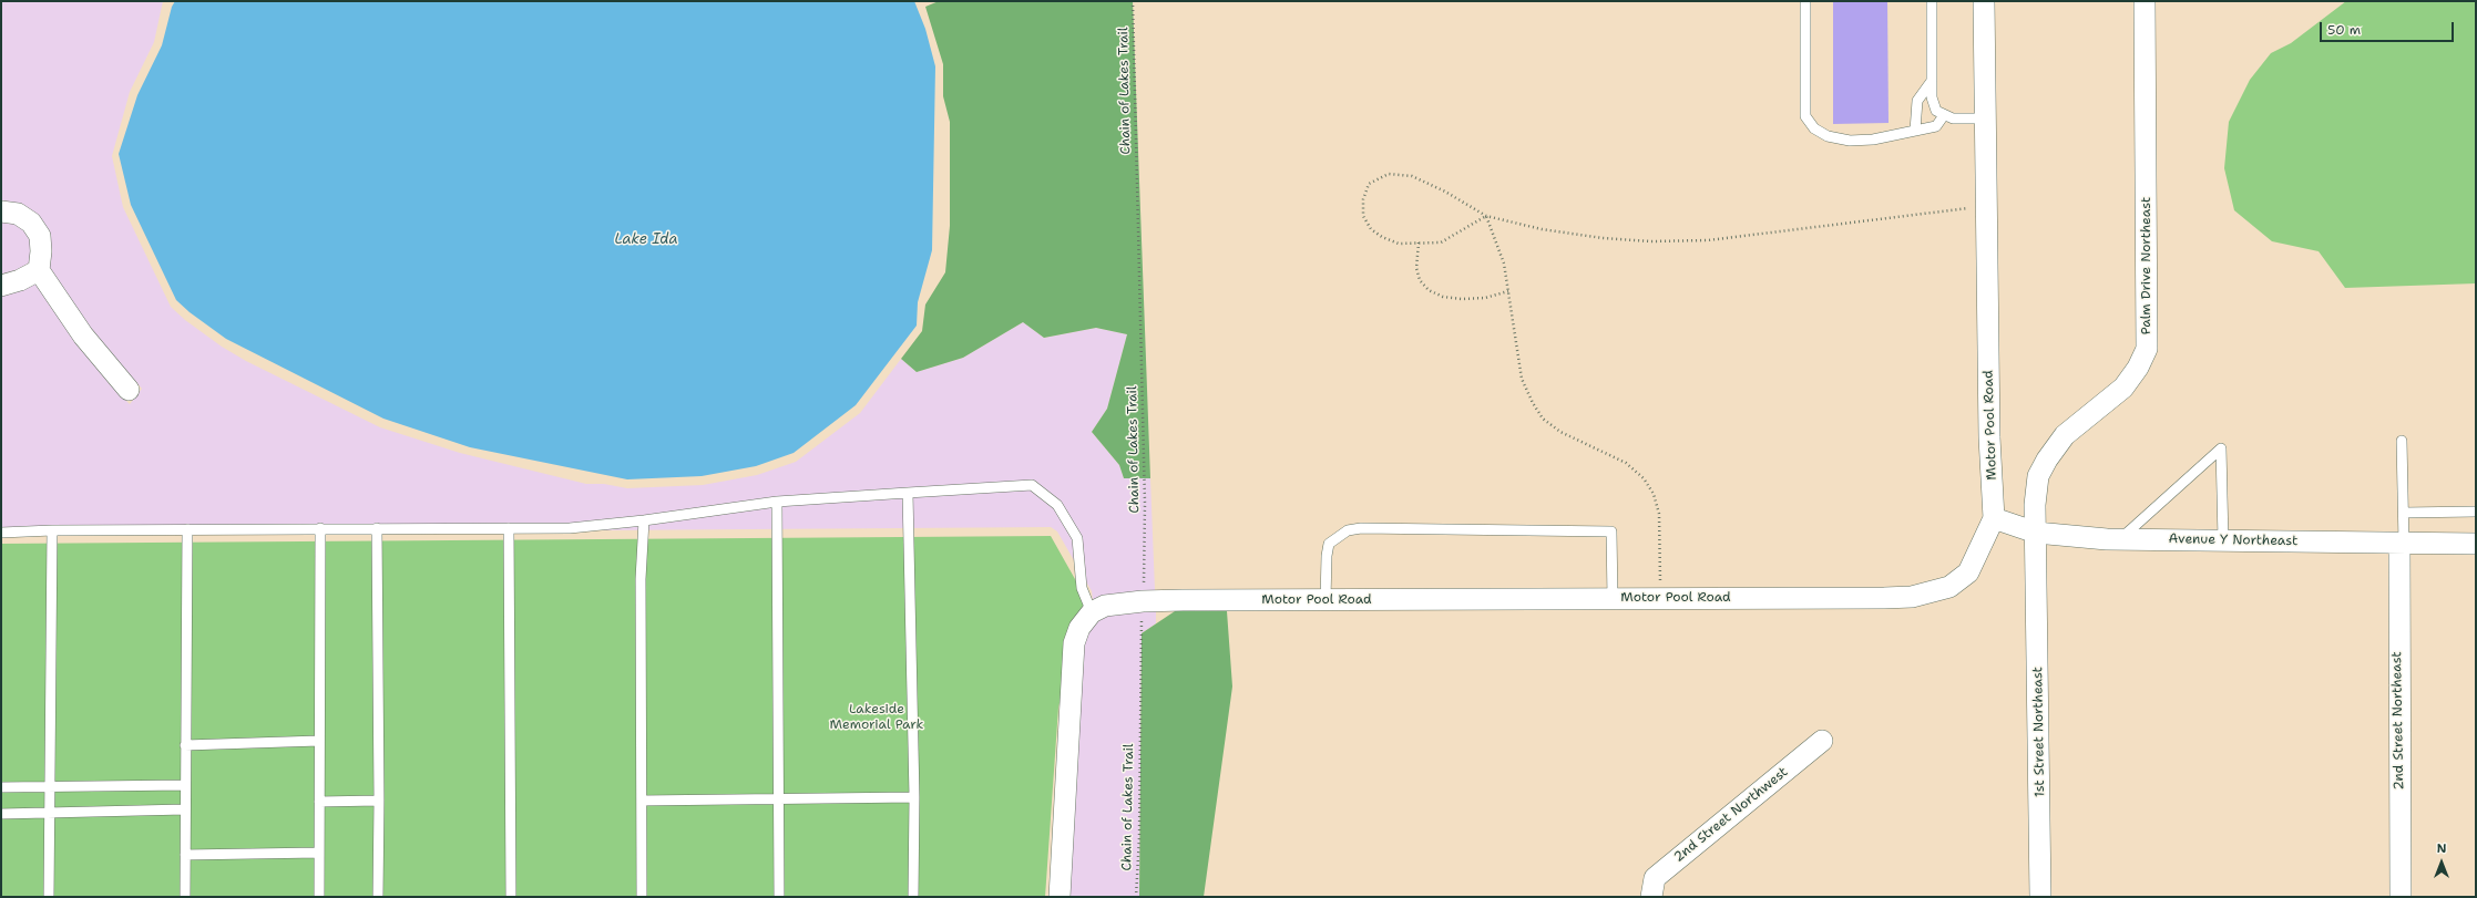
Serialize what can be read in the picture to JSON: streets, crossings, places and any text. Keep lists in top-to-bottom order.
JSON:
{
  "streets": {
    "street": [
      "Palm Drive Northeast",
      "Motor Pool Road",
      "Avenue Y Northeast",
      "2nd Street Northeast",
      "1st Street Northeast",
      "2nd Street Northwest"
    ],
    "path": ["Chain of Lakes Trail"]
  },
  "crossings": [
    ["Chain of Lakes Trail", "Motor Pool Road"],
    ["Palm Drive Northeast", "Avenue Y Northeast"],
    ["Palm Drive Northeast", "1st Street Northeast"],
    ["Motor Pool Road", "Avenue Y Northeast"],
    ["Avenue Y Northeast", "2nd Street Northeast"]
  ],
  "water": ["Lake Ida"],
  "parks": ["Lakeside Memorial Park"],
  "scale_bar": "50 m",
  "north": "top"
}
